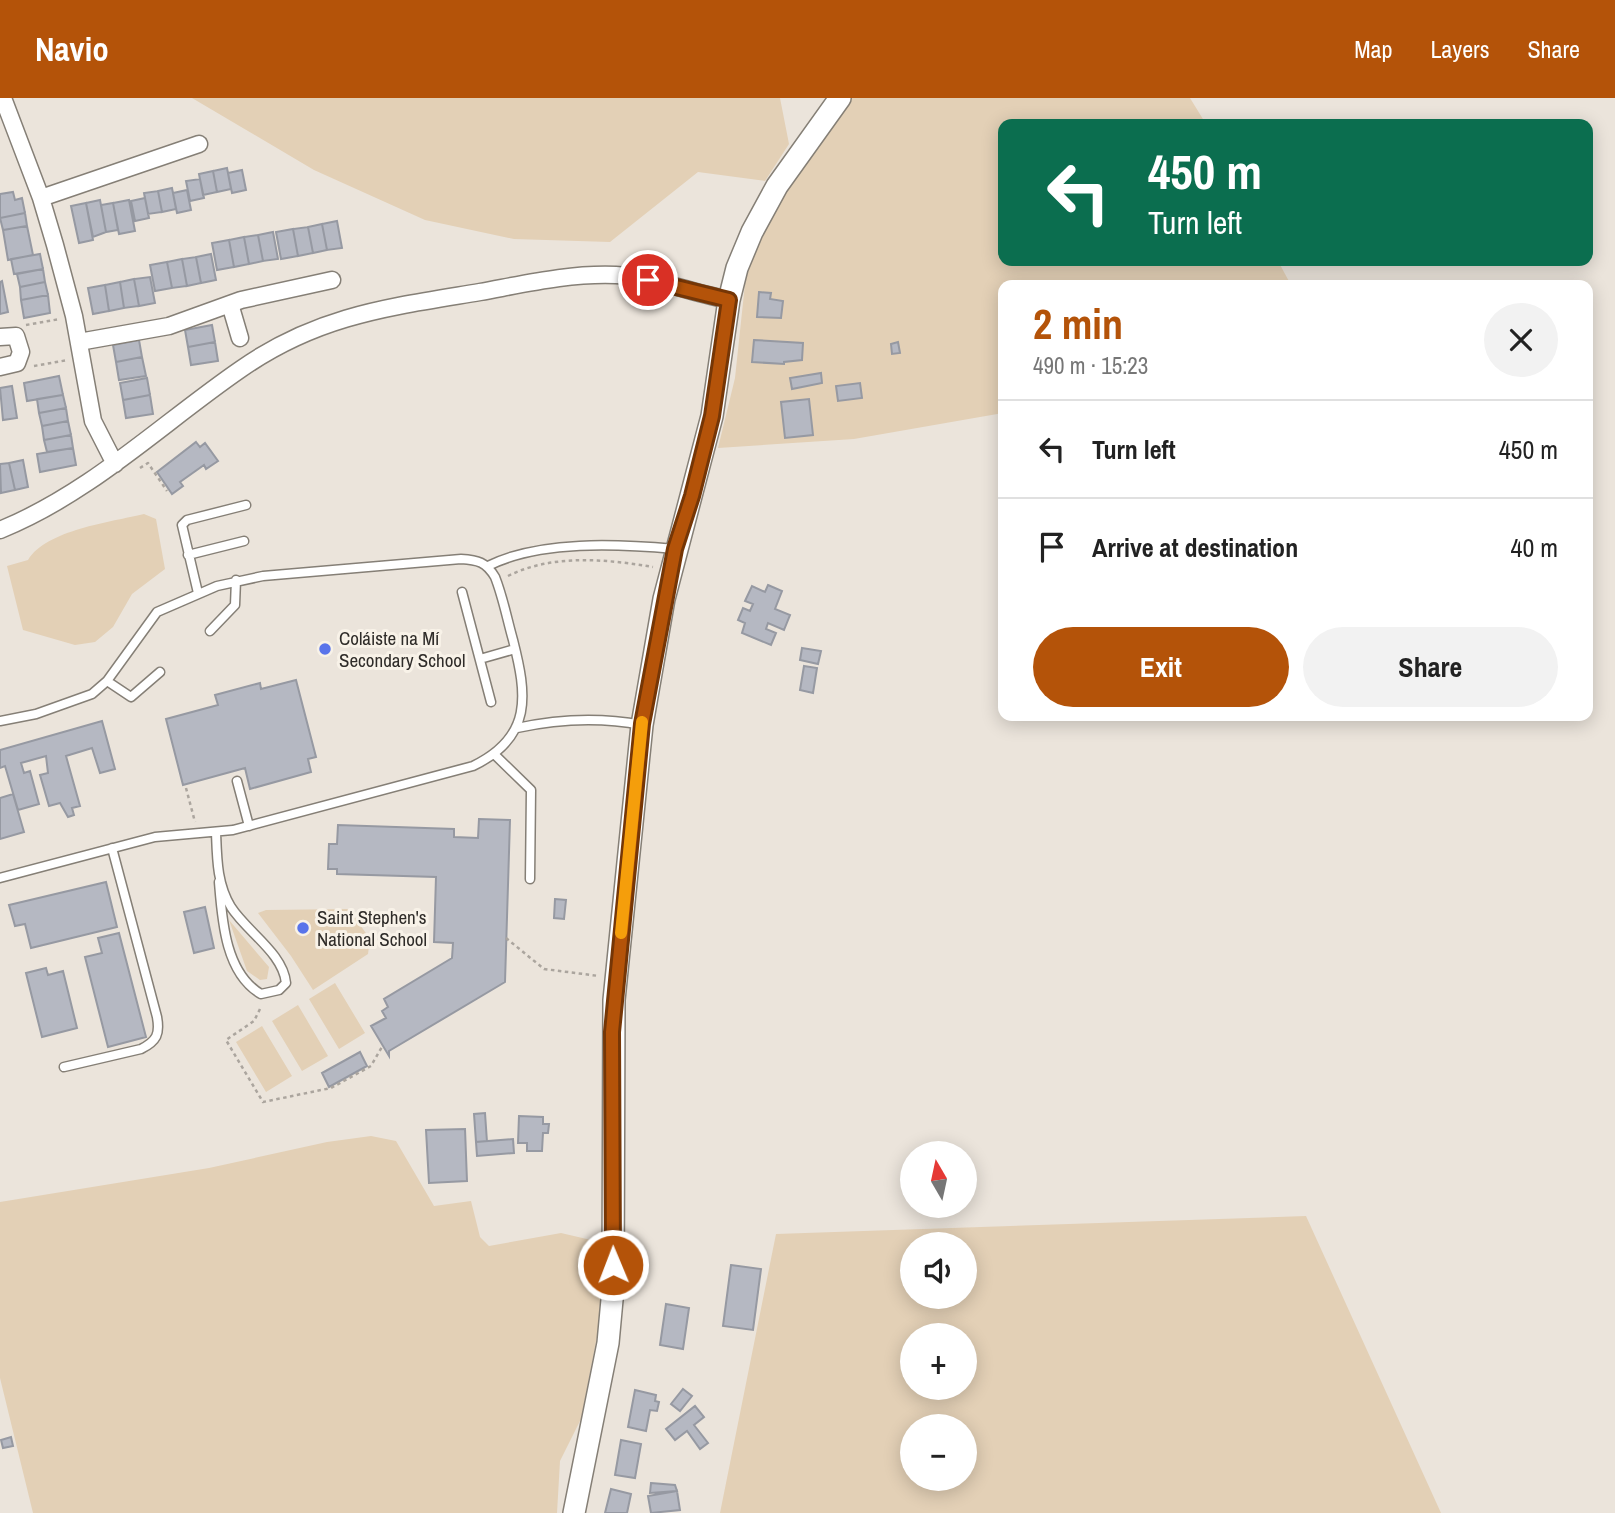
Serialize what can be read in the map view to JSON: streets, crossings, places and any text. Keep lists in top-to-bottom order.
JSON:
{
  "places": ["Coláiste na Mí Secondary School", "Saint Stephen's National School"],
  "north": "top",
  "page": {
    "header": "Navio",
    "nav": ["Map", "Layers", "Share"],
    "turn": ["450 m", "Turn left"],
    "heading": ["2 min", "490 m · 15:23"],
    "list": [
      {
        "name": "Turn left",
        "value": "450 m"
      },
      {
        "name": "Arrive at destination",
        "value": "40 m"
      }
    ],
    "buttons": ["Exit", "Share"],
    "map_buttons": ["+", "−"]
  }
}
